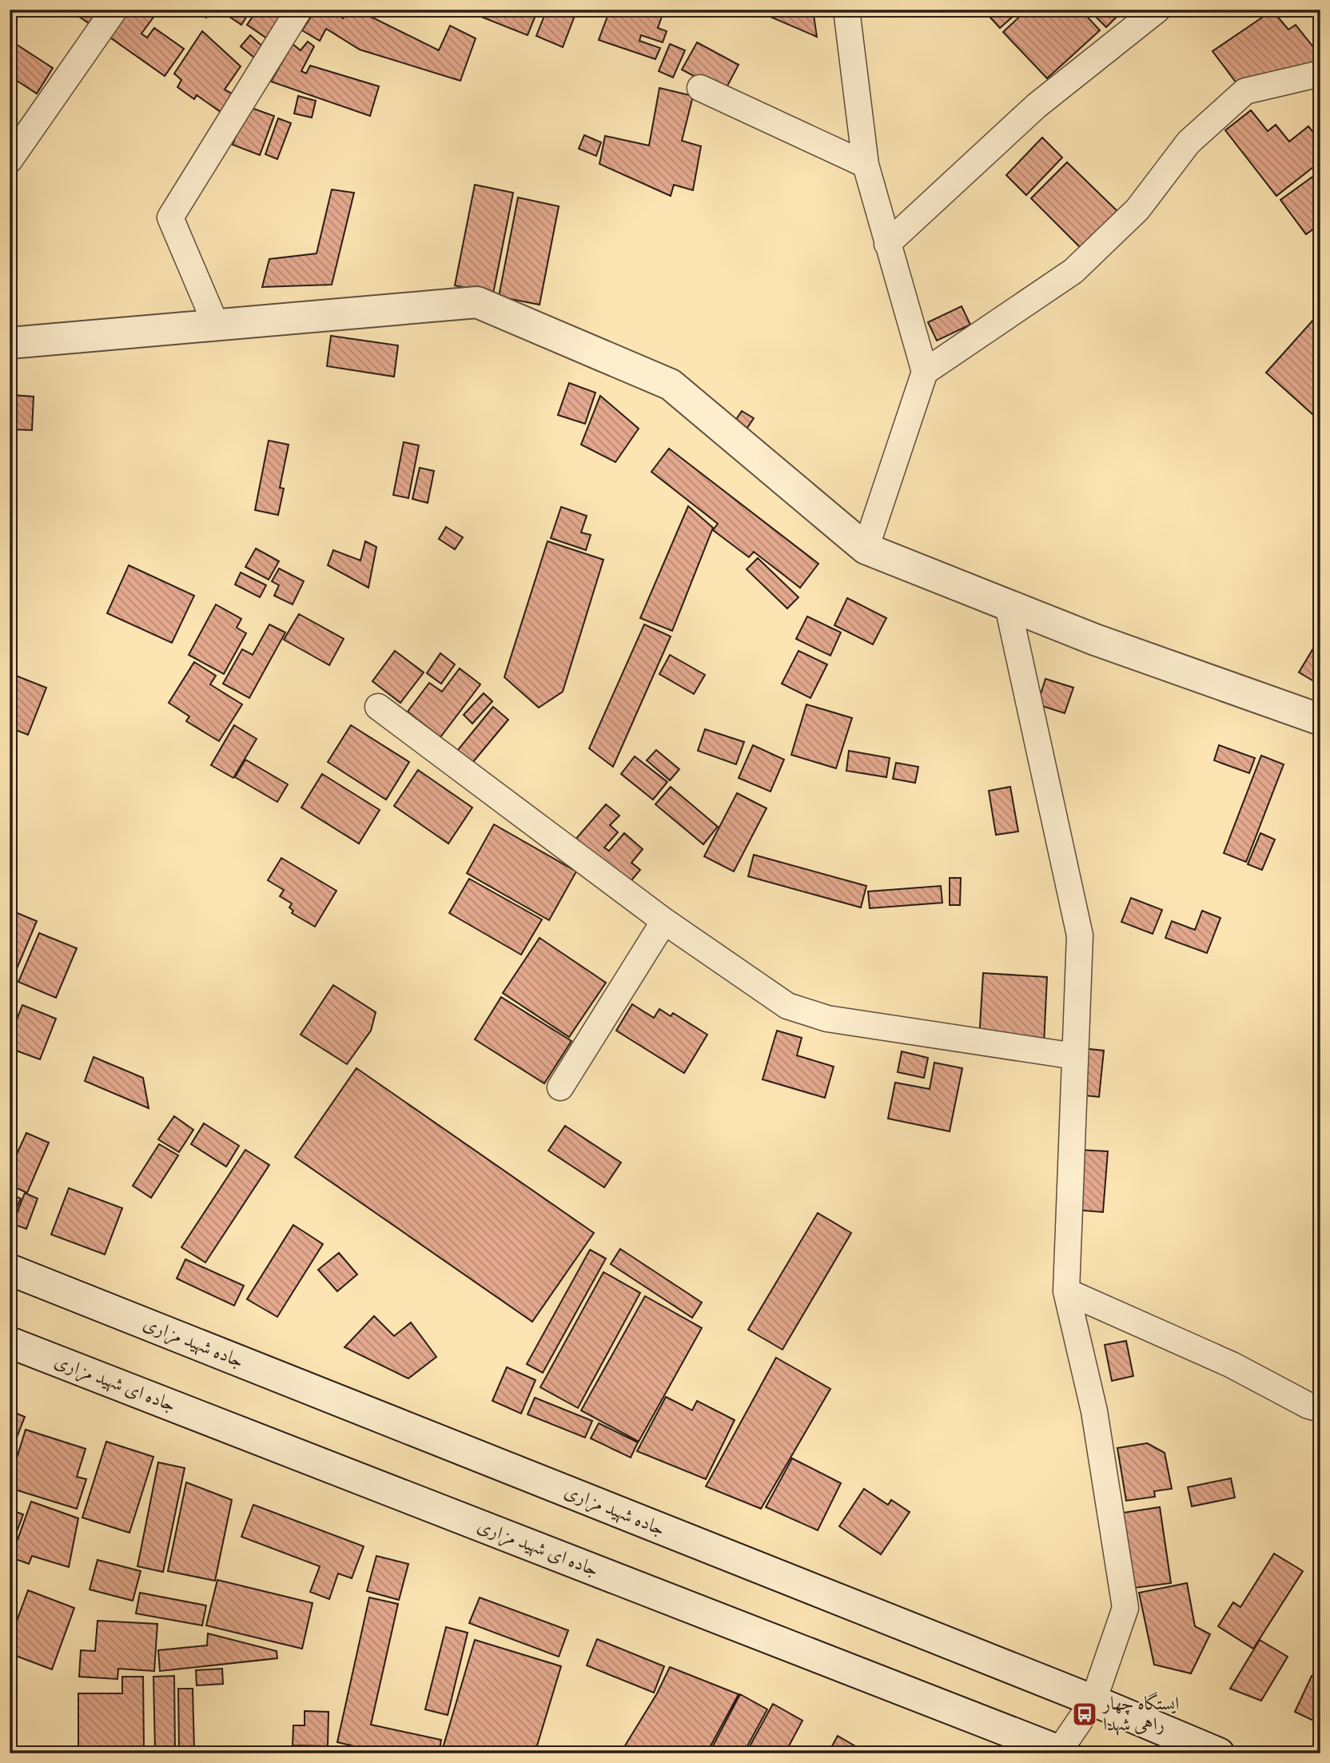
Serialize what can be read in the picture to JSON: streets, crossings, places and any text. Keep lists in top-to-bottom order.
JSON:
{
  "streets": {
    "main road": ["جاده شهید مزاری", "جاده ای شهید مزاری"]
  },
  "places": {
    "bus stop": ["ایستگاه چهار راهی شهدا"]
  }
}
